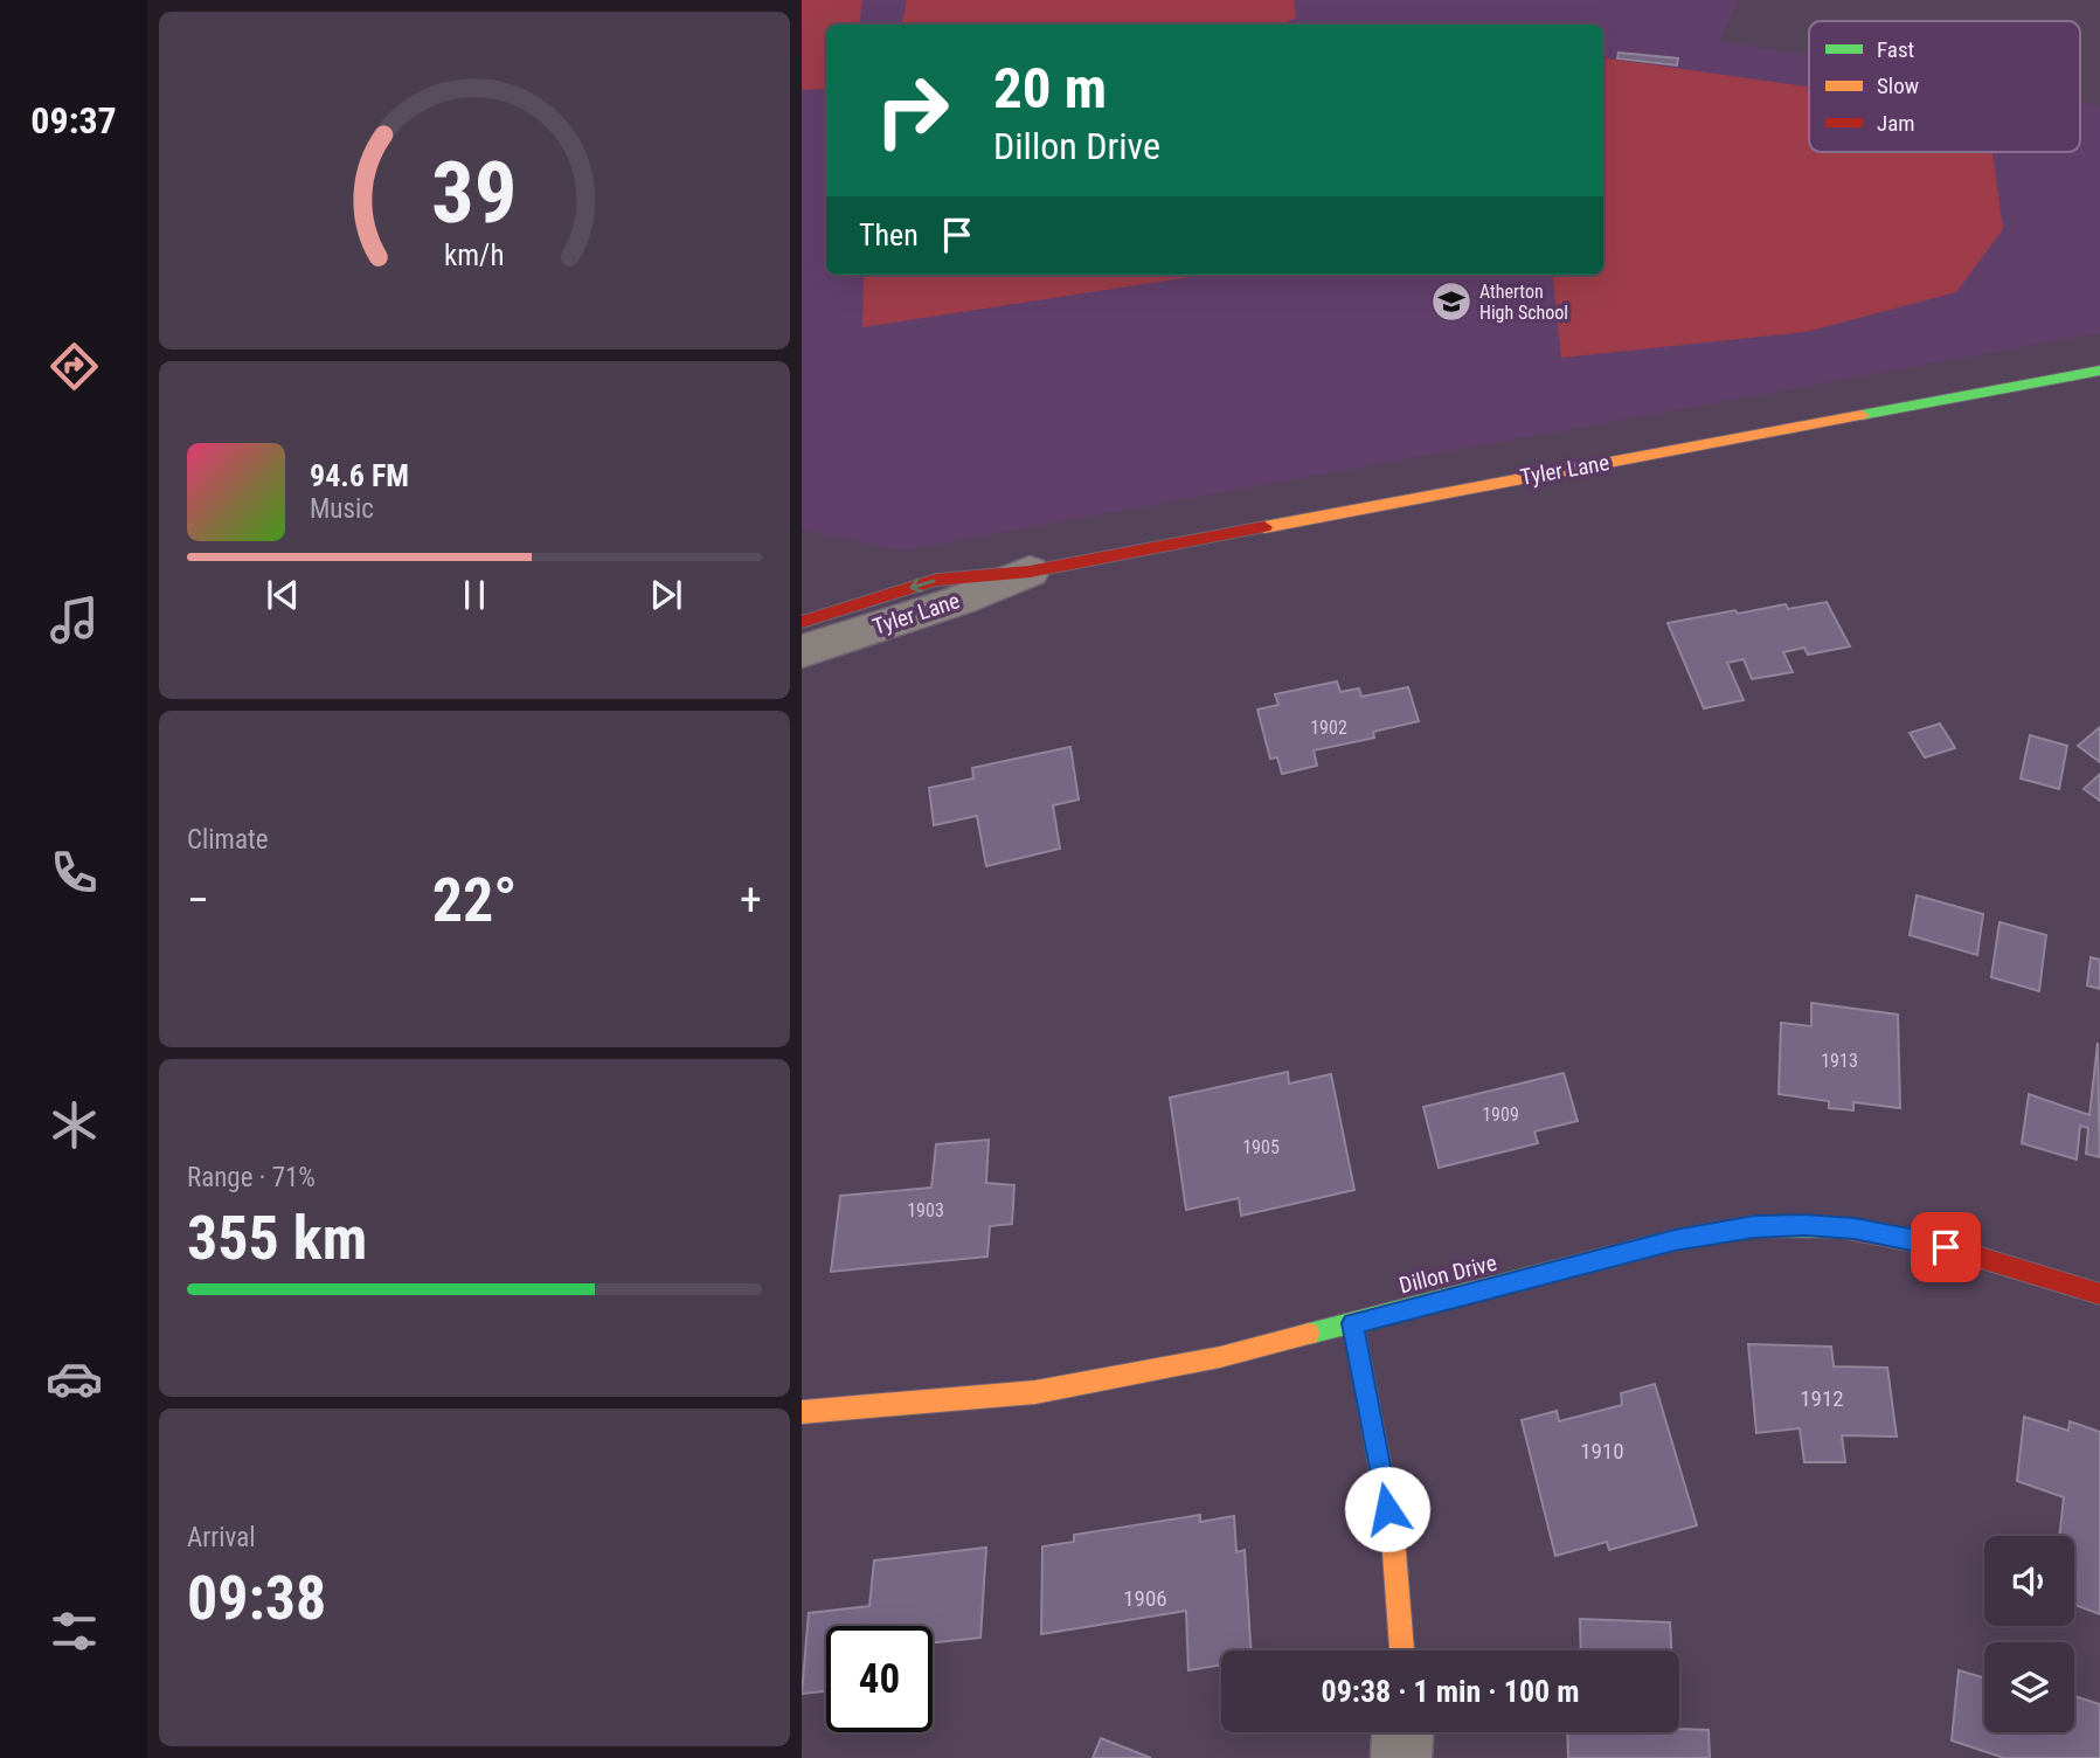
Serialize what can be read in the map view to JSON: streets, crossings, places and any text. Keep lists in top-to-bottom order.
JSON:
{
  "streets": {
    "street": ["Tyler Lane", "Dillon Drive"]
  },
  "places": {
    "school or university": ["Atherton High School"]
  },
  "house_numbers": [
    "1902",
    "1913",
    "1909",
    "1905",
    "1903",
    "1912",
    "1910",
    "1906"
  ],
  "legend": ["Fast", "Slow", "Jam"],
  "page": {
    "tabs": "09:37",
    "turn": ["20 m", "Dillon Drive"],
    "then": "Then",
    "song": ["94.6 FM", "Music"],
    "tile": [
      "Climate",
      ["Range · 71%", "355 km"],
      ["Arrival", "09:38"]
    ],
    "heat": ["−", "22°", "+"],
    "limit": "40",
    "trip": "09:38 · 1 min · 100 m",
    "gauge": ["39", "km/h"]
  }
}
